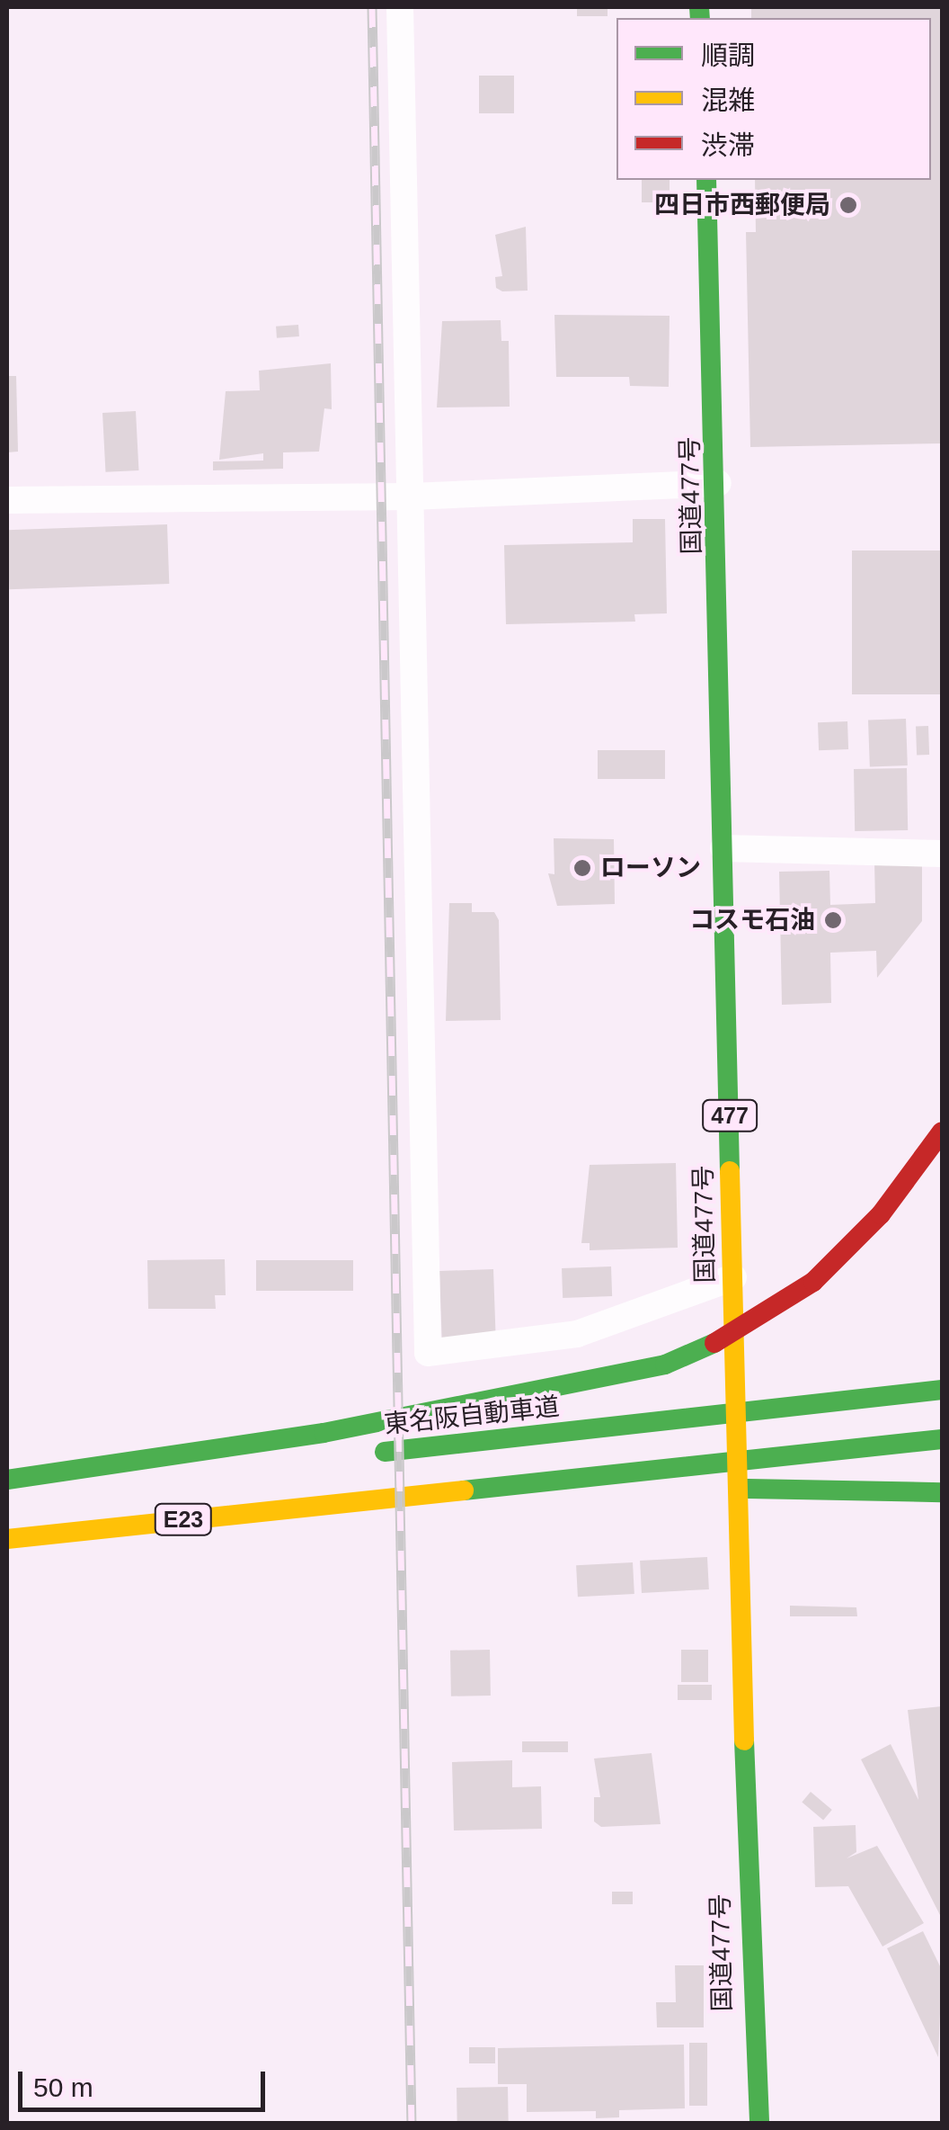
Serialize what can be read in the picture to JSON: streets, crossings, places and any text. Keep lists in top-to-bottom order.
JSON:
{
  "streets": {
    "highway": [
      "国道477号",
      "477",
      "東名阪自動車道",
      "E23"
    ]
  },
  "places": ["四日市西郵便局", "ローソン", "コスモ石油"],
  "legend": ["順調", "混雑", "渋滞"],
  "scale_bar": "50 m"
}
